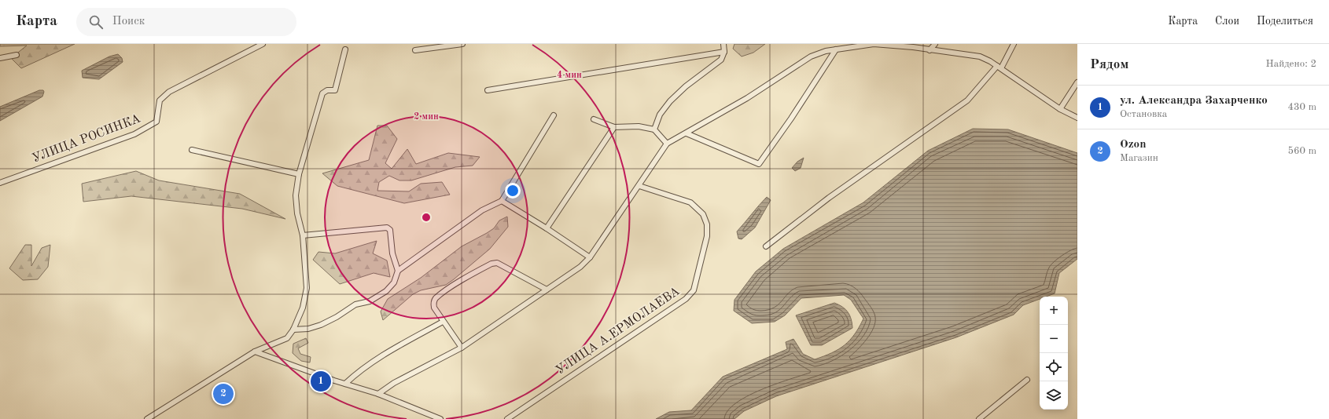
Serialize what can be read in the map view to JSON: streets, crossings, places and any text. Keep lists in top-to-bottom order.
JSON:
{
  "streets": {
    "street": ["УЛИЦА РОСИНКА", "УЛИЦА А.ЕРМОЛАЕВА"]
  },
  "page": {
    "header": "Карта",
    "search": "Поиск",
    "nav": ["Карта", "Слои", "Поделиться"],
    "heading": ["Рядом", "Найдено: 2"],
    "list": [
      {
        "mark": "1",
        "name": "ул. Александра Захарченко",
        "note": "Остановка",
        "value": "430 m"
      },
      {
        "mark": "2",
        "name": "Ozon",
        "note": "Магазин",
        "value": "560 m"
      }
    ],
    "map_buttons": ["+", "−"],
    "pins": ["1", "2"]
  },
  "rings": ["4 мин", "2 мин"]
}
